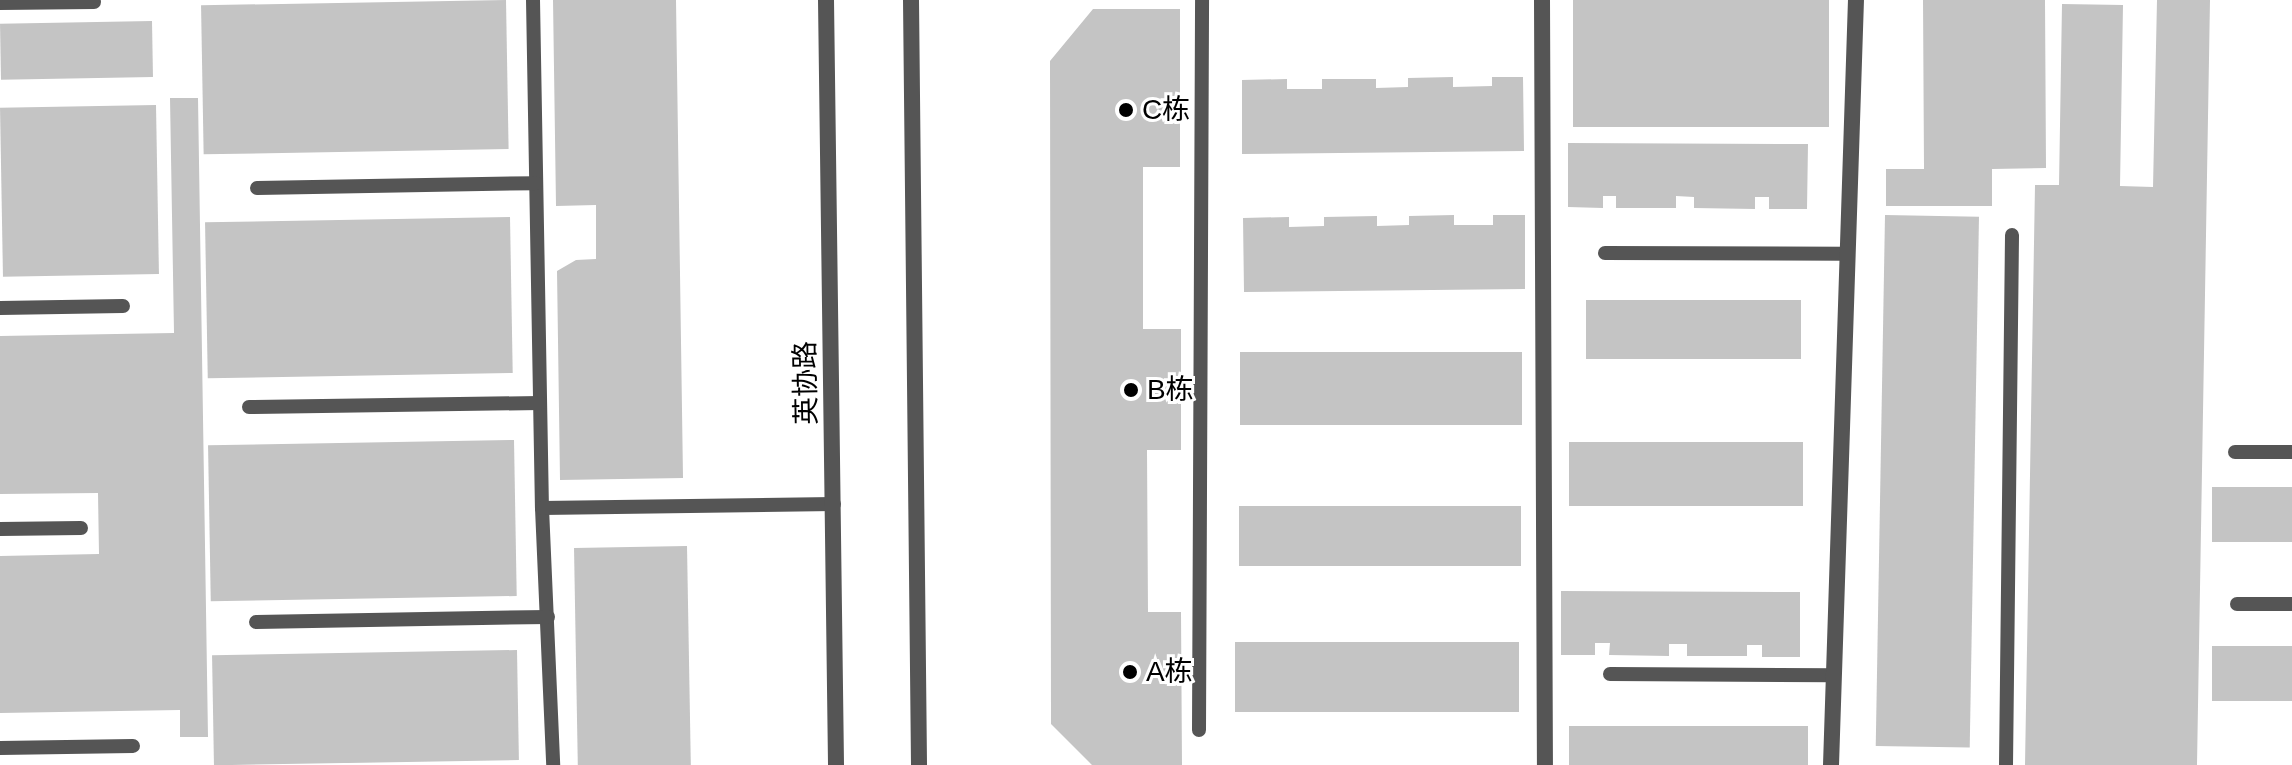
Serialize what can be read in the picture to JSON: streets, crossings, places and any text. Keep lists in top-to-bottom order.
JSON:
{
  "streets": {
    "street": ["英协路"]
  },
  "places": ["C栋", "B栋", "A栋"]
}
